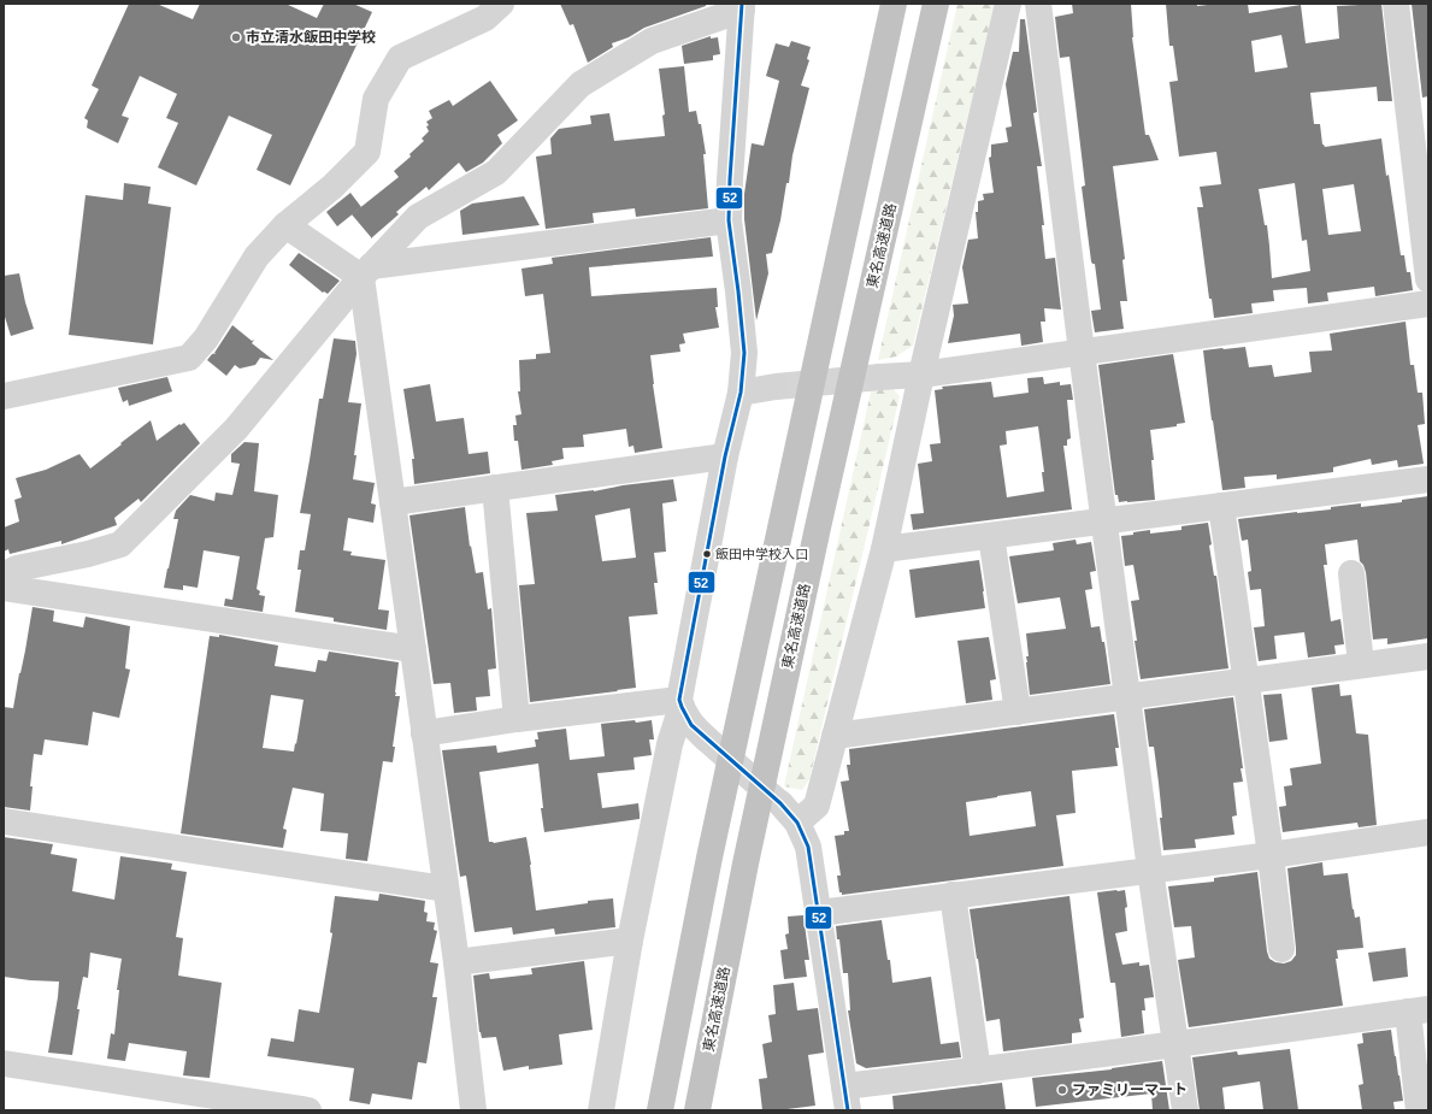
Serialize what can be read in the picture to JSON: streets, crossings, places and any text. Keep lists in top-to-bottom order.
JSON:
{
  "streets": {
    "highway": ["東名高速道路"]
  },
  "places": ["市立清水飯田中学校", "飯田中学校入口", "ファミリーマート"],
  "lines": ["transit line 52"]
}
